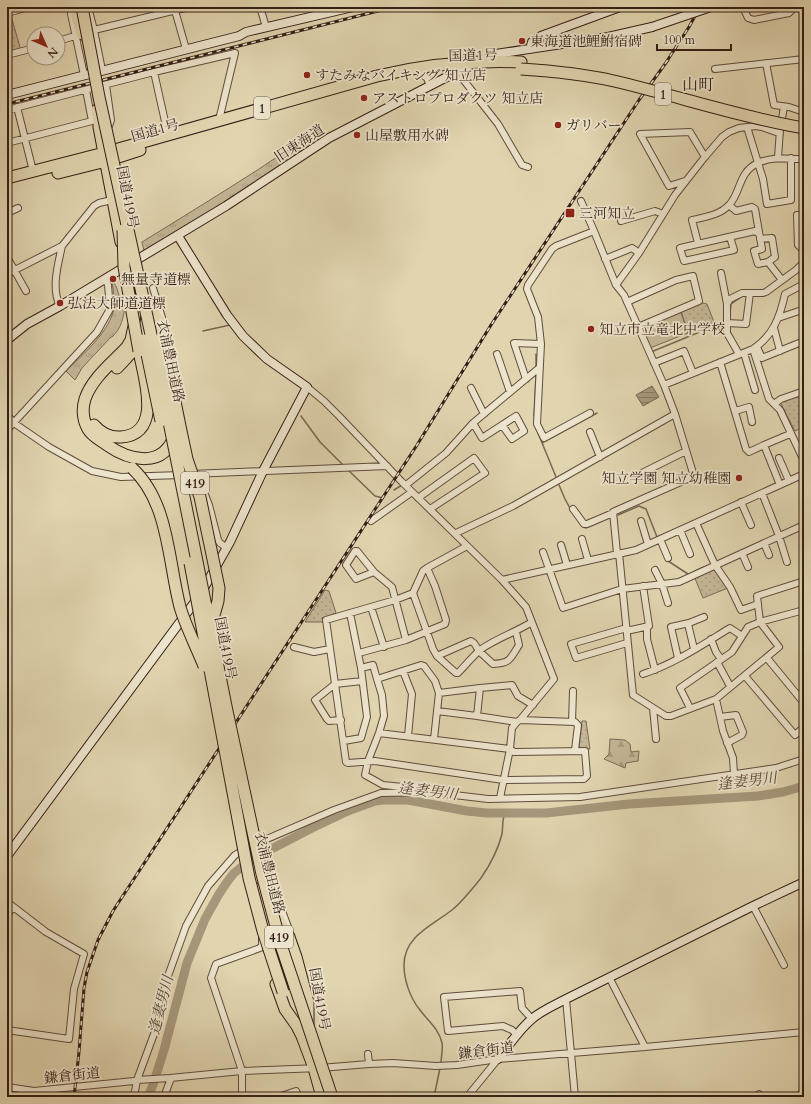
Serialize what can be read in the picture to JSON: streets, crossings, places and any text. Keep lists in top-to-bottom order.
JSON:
{
  "streets": {
    "highway": [
      "国道1号",
      "1",
      "国道419号",
      "衣浦豊田道路",
      "419"
    ],
    "street": ["旧東海道", "鎌倉街道"]
  },
  "crossings": [
    ["国道1号", "旧東海道"],
    ["国道1号", "国道419号"],
    ["旧東海道", "国道419号"],
    ["旧東海道", "衣浦豊田道路"],
    ["国道419号", "衣浦豊田道路"],
    ["国道419号", "鎌倉街道"],
    ["衣浦豊田道路", "419"]
  ],
  "districts": ["山町"],
  "water": ["逢妻男川"],
  "places": {
    "other": [
      "東海道池鯉鮒宿碑",
      "すたみなバイキング 知立店",
      "アストロプロダクツ 知立店",
      "ガリバー",
      "山屋敷用水碑",
      "無量寺道標",
      "弘法大師道道標",
      "知立市立竜北中学校",
      "知立学園 知立幼稚園"
    ],
    "transit": ["三河知立"]
  },
  "scale_bar": "100 m",
  "north": "bottom right"
}
